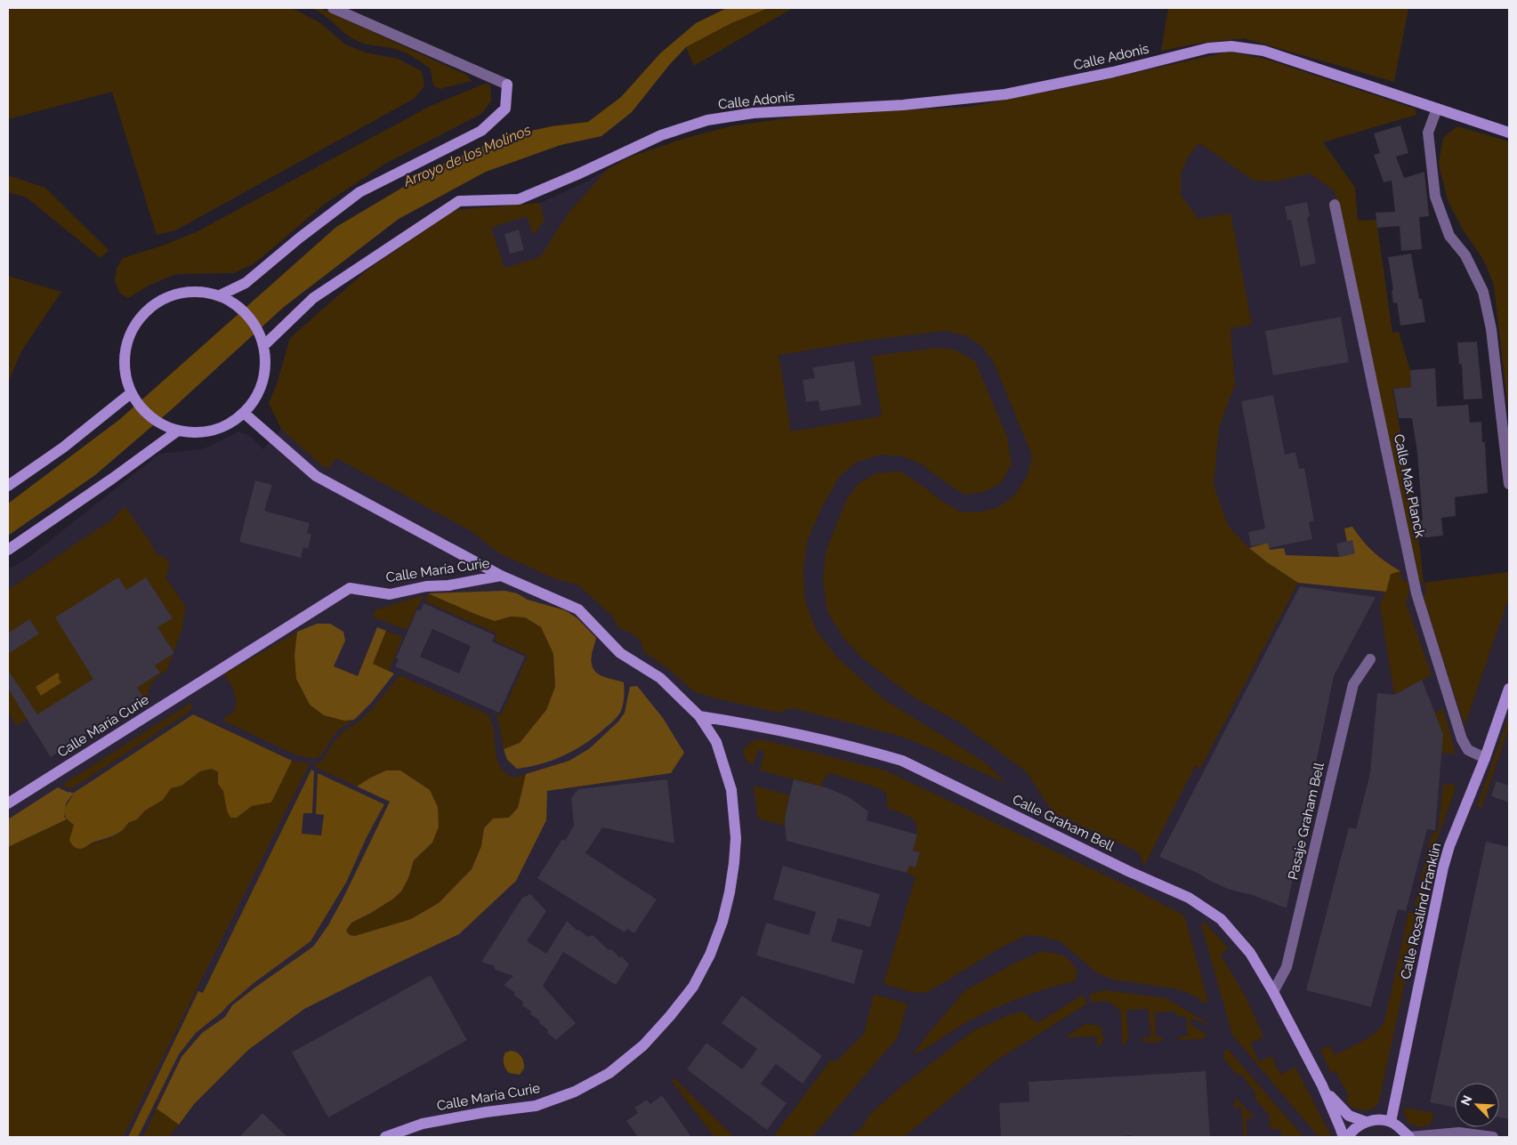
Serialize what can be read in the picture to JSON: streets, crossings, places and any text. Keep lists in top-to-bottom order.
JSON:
{
  "streets": {
    "street": [
      "Calle Adonis",
      "Calle Max Planck",
      "Calle María Curie",
      "Pasaje Graham Bell",
      "Calle Graham Bell",
      "Calle Rosalind Franklin"
    ]
  },
  "crossings": [
    ["Calle Max Planck", "Calle Rosalind Franklin"],
    ["Calle María Curie", "Calle Graham Bell"],
    ["Pasaje Graham Bell", "Calle Graham Bell"]
  ],
  "water": ["Arroyo de los Molinos"],
  "north": "top left"
}
